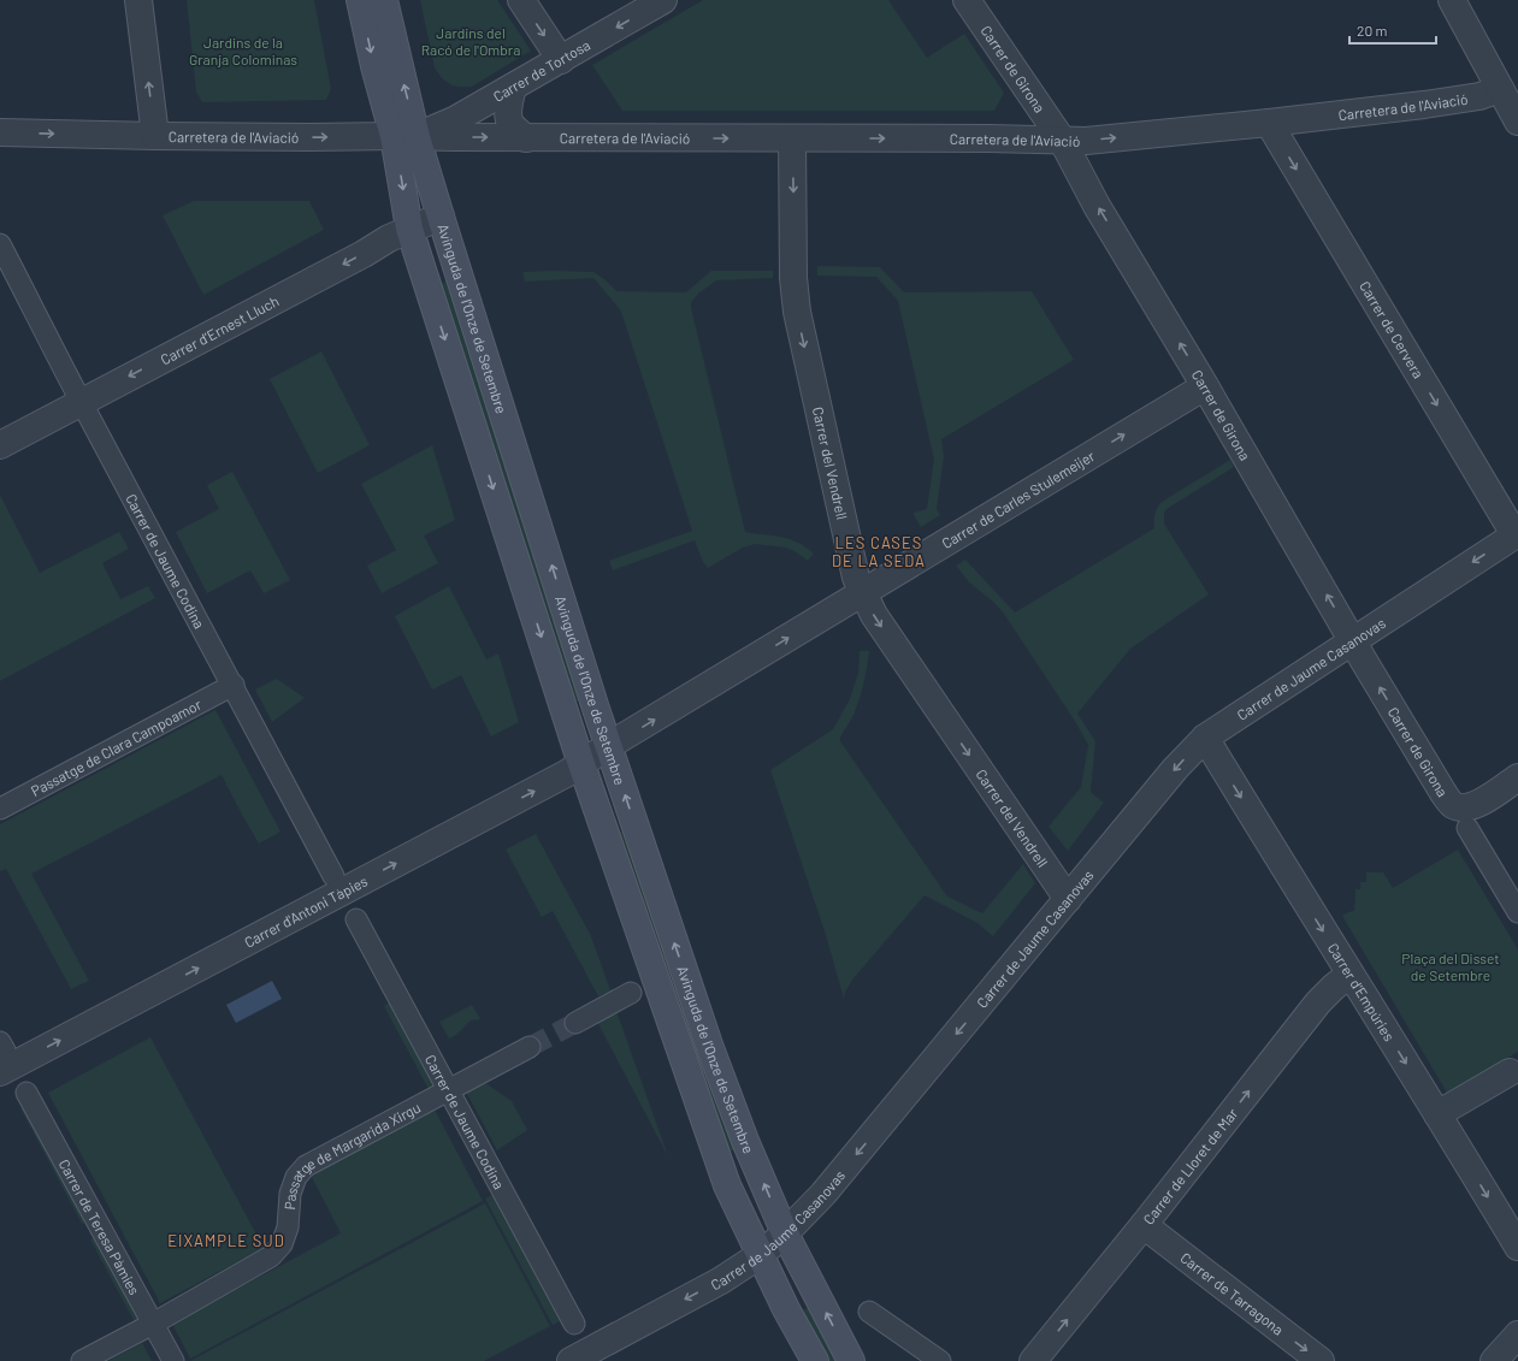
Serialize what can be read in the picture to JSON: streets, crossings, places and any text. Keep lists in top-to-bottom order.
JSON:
{
  "streets": {
    "main road": ["Avinguda de l'Onze de Setembre"],
    "street": [
      "Carrer de Girona",
      "Carrer de Tortosa",
      "Carretera de l'Aviació",
      "Carrer de Cervera",
      "Carrer d'Ernest Lluch",
      "Carrer del Vendrell",
      "Carrer de Carles Stulemeijer",
      "Carrer de Jaume Codina",
      "Carrer de Jaume Casanovas",
      "Passatge de Clara Campoamor",
      "Carrer d'Antoni Tàpies",
      "Carrer d'Empúries",
      "Passatge de Margarida Xirgu",
      "Carrer de Lloret de Mar",
      "Carrer de Teresa Pàmies",
      "Carrer de Tarragona"
    ]
  },
  "crossings": [
    ["Carrer de Girona", "Carretera de l'Aviació"],
    ["Carrer de Girona", "Carrer de Carles Stulemeijer"],
    ["Carrer de Girona", "Carrer de Jaume Casanovas"],
    ["Carrer de Tortosa", "Carretera de l'Aviació"],
    ["Carrer de Tortosa", "Avinguda de l'Onze de Setembre"],
    ["Carretera de l'Aviació", "Avinguda de l'Onze de Setembre"],
    ["Carretera de l'Aviació", "Carrer de Cervera"],
    ["Carretera de l'Aviació", "Carrer del Vendrell"],
    ["Avinguda de l'Onze de Setembre", "Carrer d'Ernest Lluch"],
    ["Avinguda de l'Onze de Setembre", "Carrer de Carles Stulemeijer"],
    ["Avinguda de l'Onze de Setembre", "Carrer de Jaume Casanovas"],
    ["Avinguda de l'Onze de Setembre", "Carrer d'Antoni Tàpies"],
    ["Carrer de Cervera", "Carrer de Jaume Casanovas"],
    ["Carrer d'Ernest Lluch", "Carrer de Jaume Codina"],
    ["Carrer del Vendrell", "Carrer de Carles Stulemeijer"],
    ["Carrer del Vendrell", "Carrer de Jaume Casanovas"],
    ["Carrer de Carles Stulemeijer", "Carrer d'Antoni Tàpies"],
    ["Carrer de Jaume Codina", "Passatge de Clara Campoamor"],
    ["Carrer de Jaume Codina", "Passatge de Margarida Xirgu"],
    ["Carrer de Jaume Casanovas", "Carrer d'Empúries"],
    ["Carrer d'Empúries", "Carrer de Lloret de Mar"],
    ["Passatge de Margarida Xirgu", "Carrer de Teresa Pàmies"],
    ["Carrer de Lloret de Mar", "Carrer de Tarragona"]
  ],
  "one_way": [
    "Carrer de Girona",
    "Carrer de Tortosa",
    "Carretera de l'Aviació",
    "Carrer de Cervera",
    "Carrer d'Ernest Lluch",
    "Carrer del Vendrell",
    "Carrer de Carles Stulemeijer",
    "Carrer de Jaume Casanovas",
    "Carrer d'Antoni Tàpies",
    "Carrer d'Empúries",
    "Carrer de Lloret de Mar",
    "Carrer de Tarragona"
  ],
  "districts": ["LES CASES DE LA SEDA", "EIXAMPLE SUD"],
  "parks": ["Jardins del Racó de l'Ombra", "Jardins de la Granja Colominas", "Plaça del Disset de Setembre"],
  "scale_bar": "20 m"
}
